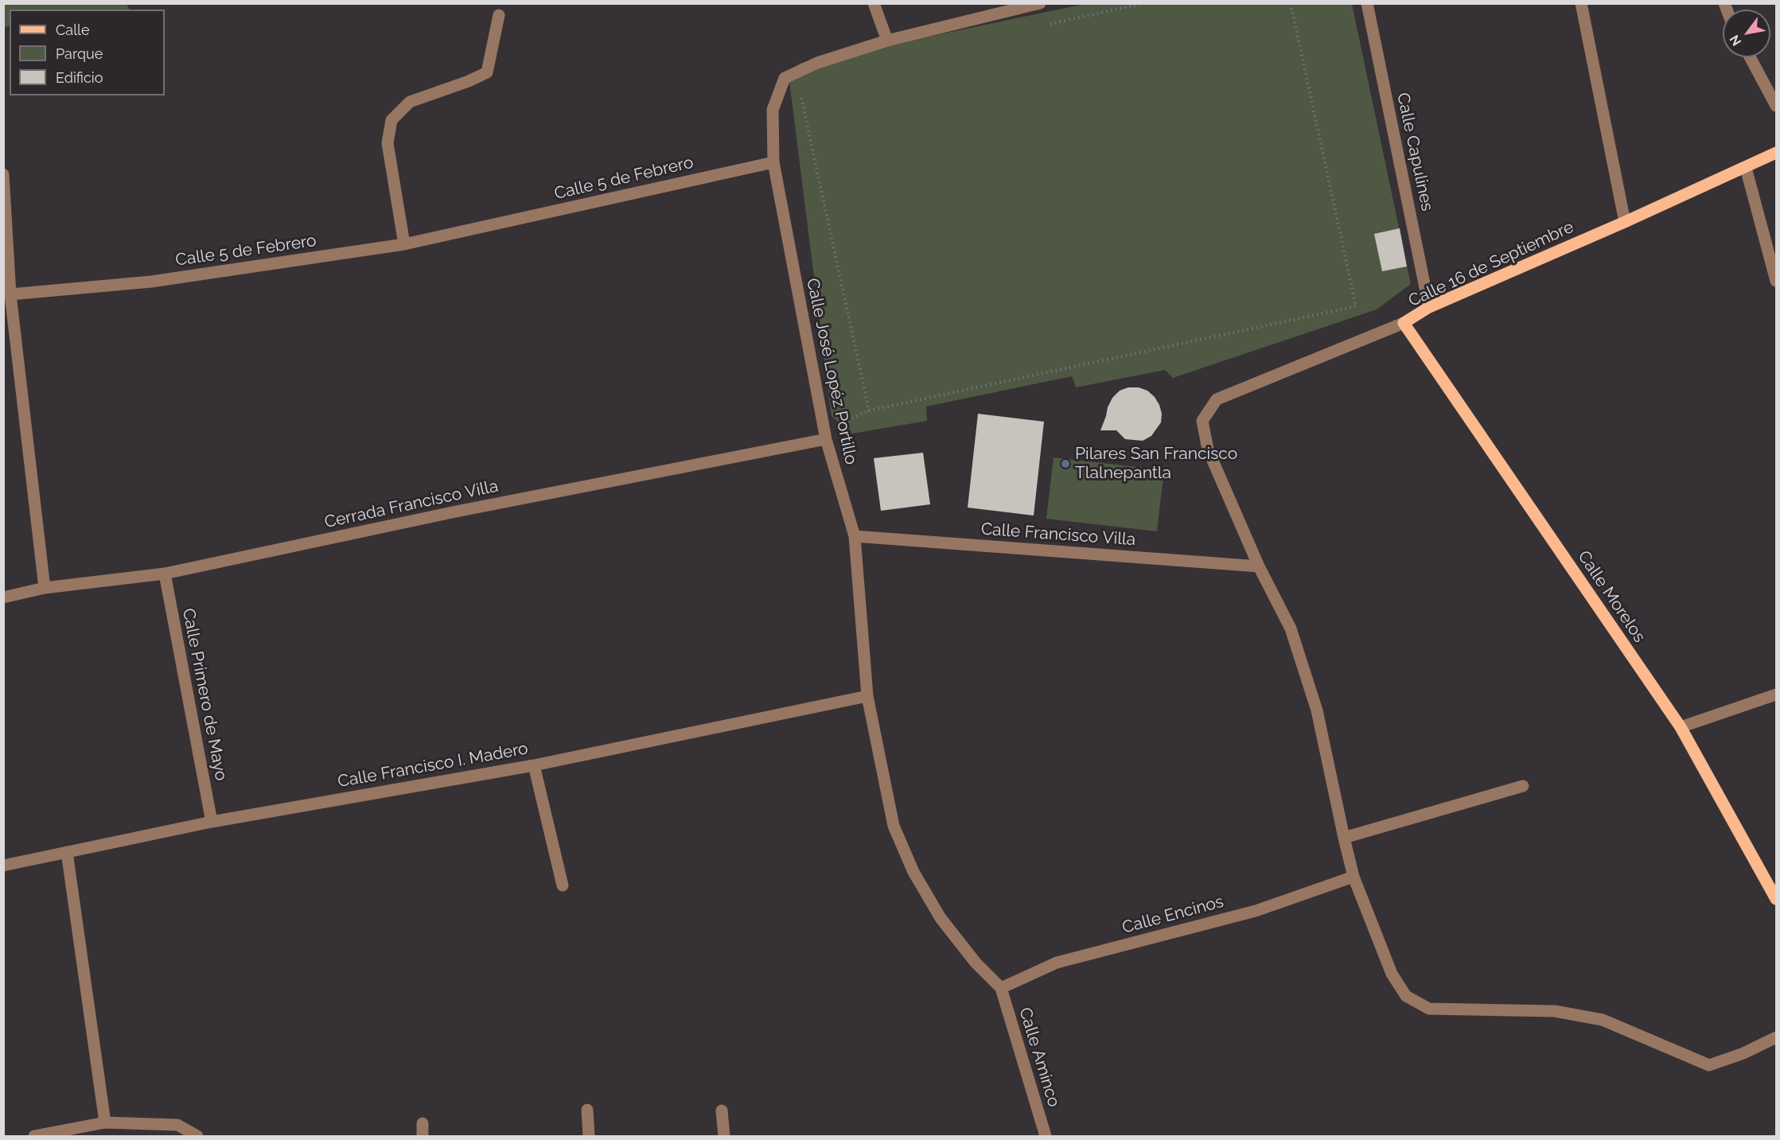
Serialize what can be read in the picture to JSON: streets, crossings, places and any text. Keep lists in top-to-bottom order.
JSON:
{
  "streets": {
    "main road": ["Calle 16 de Septiembre", "Calle Morelos"],
    "street": [
      "Calle Capulines",
      "Calle 5 de Febrero",
      "Calle José Lopéz Portillo",
      "Cerrada Francisco Villa",
      "Calle Francisco Villa",
      "Calle Primero de Mayo",
      "Calle Francisco I. Madero",
      "Calle Encinos",
      "Calle Aminco"
    ]
  },
  "crossings": [
    ["Calle Capulines", "Calle 16 de Septiembre"],
    ["Calle 5 de Febrero", "Calle José Lopéz Portillo"],
    ["Calle 16 de Septiembre", "Calle Francisco Villa"],
    ["Calle 16 de Septiembre", "Calle Morelos"],
    ["Calle José Lopéz Portillo", "Cerrada Francisco Villa"],
    ["Calle José Lopéz Portillo", "Calle Francisco Villa"],
    ["Calle José Lopéz Portillo", "Calle Francisco I. Madero"],
    ["Calle José Lopéz Portillo", "Calle Encinos"],
    ["Calle José Lopéz Portillo", "Calle Aminco"],
    ["Cerrada Francisco Villa", "Calle Primero de Mayo"],
    ["Calle Primero de Mayo", "Calle Francisco I. Madero"],
    ["Calle Encinos", "Calle Aminco"]
  ],
  "places": ["Pilares San Francisco Tlalnepantla"],
  "legend": ["Calle", "Parque", "Edificio"],
  "north": "bottom left"
}
